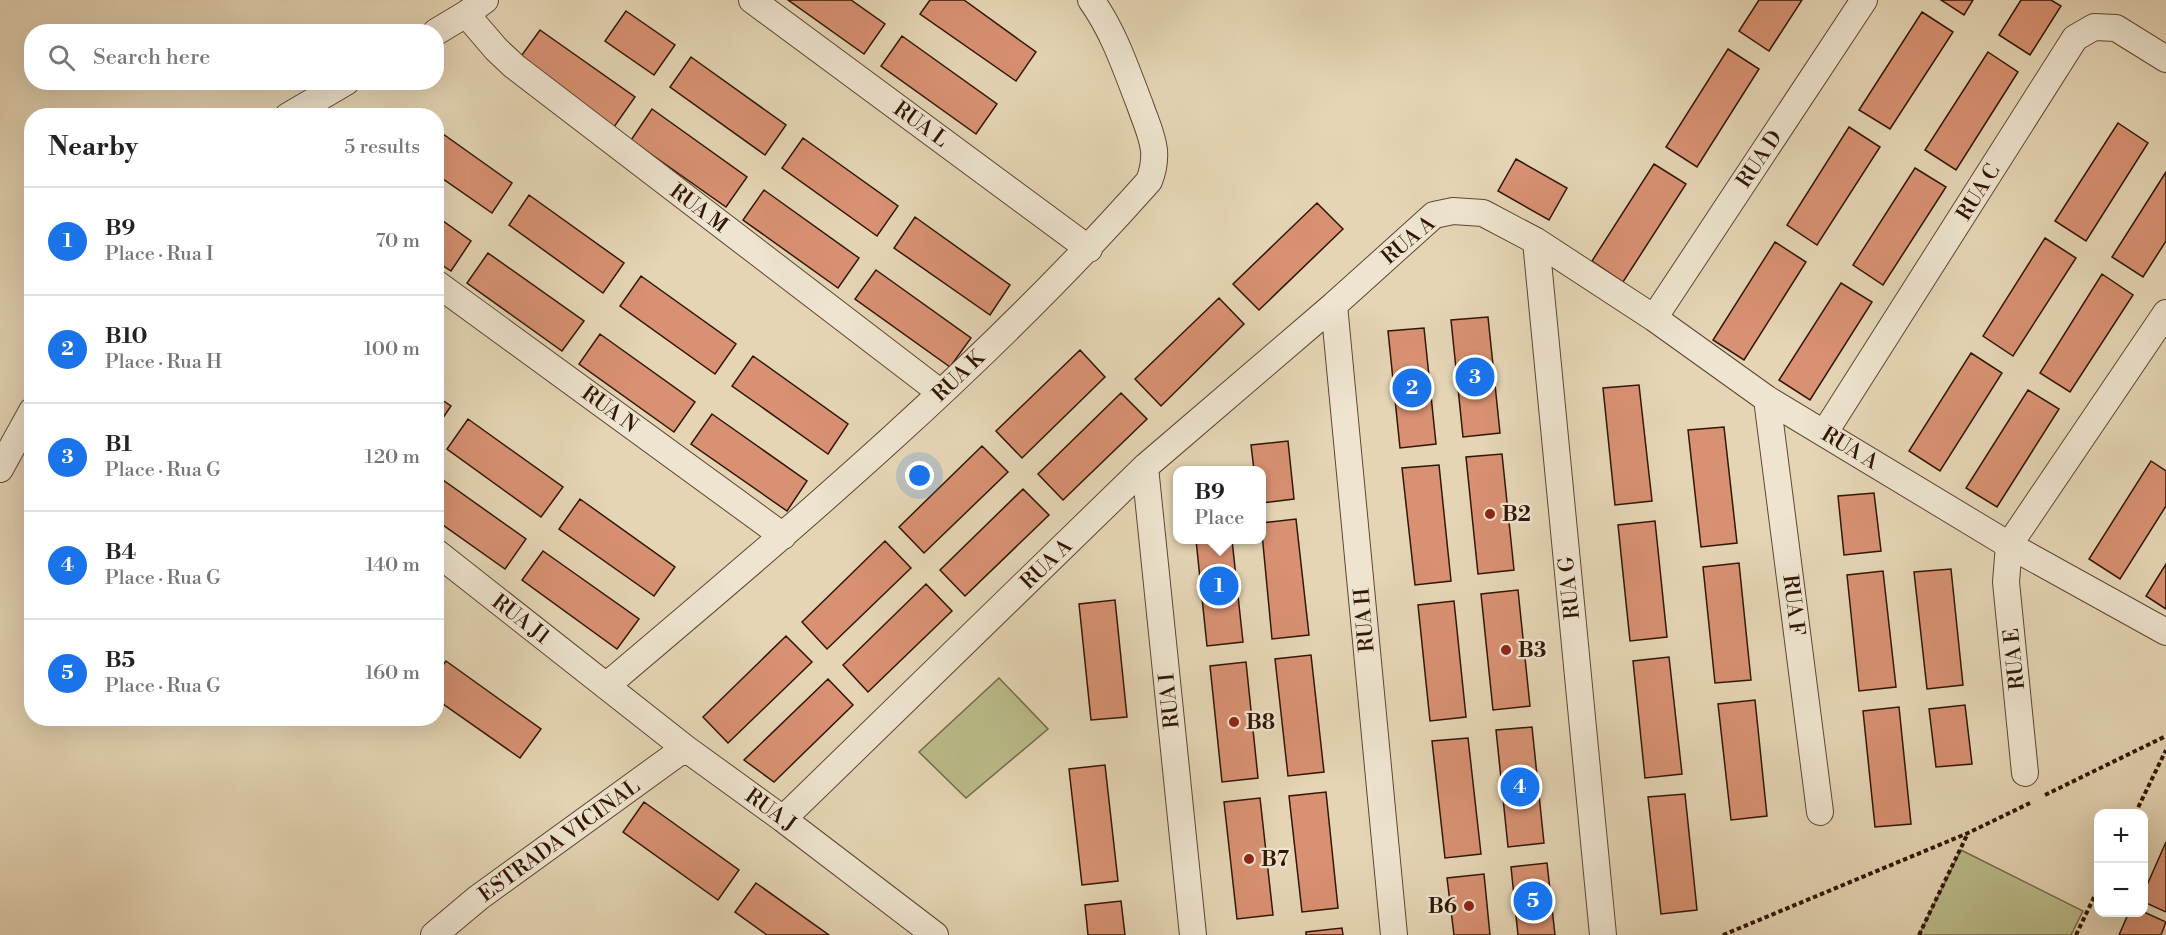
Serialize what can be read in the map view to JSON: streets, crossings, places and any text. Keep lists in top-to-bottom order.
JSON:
{
  "streets": {
    "street": [
      "RUA L",
      "RUA D",
      "RUA C",
      "RUA M",
      "RUA A",
      "RUA K",
      "RUA N",
      "RUA G",
      "RUA F",
      "RUA J1",
      "RUA H",
      "RUA E",
      "RUA I",
      "RUA J",
      "ESTRADA VICINAL"
    ]
  },
  "crossings": [
    ["RUA L", "RUA K"],
    ["RUA D", "RUA A"],
    ["RUA C", "RUA A"],
    ["RUA M", "RUA K"],
    ["RUA A", "RUA G"],
    ["RUA A", "RUA F"],
    ["RUA A", "RUA H"],
    ["RUA A", "RUA E"],
    ["RUA A", "RUA I"],
    ["RUA A", "RUA J"],
    ["RUA K", "RUA N"],
    ["RUA K", "RUA J1"],
    ["RUA K", "RUA J"],
    ["RUA J1", "RUA J"],
    ["RUA J", "ESTRADA VICINAL"]
  ],
  "places": [
    "B2",
    "B3",
    "B8",
    "B7",
    "B6"
  ],
  "page": {
    "search": "Search here",
    "heading": ["Nearby", "5 results"],
    "list": [
      {
        "mark": "1",
        "name": "B9",
        "note": "Place · Rua I",
        "value": "70 m"
      },
      {
        "mark": "2",
        "name": "B10",
        "note": "Place · Rua H",
        "value": "100 m"
      },
      {
        "mark": "3",
        "name": "B1",
        "note": "Place · Rua G",
        "value": "120 m"
      },
      {
        "mark": "4",
        "name": "B4",
        "note": "Place · Rua G",
        "value": "140 m"
      },
      {
        "mark": "5",
        "name": "B5",
        "note": "Place · Rua G",
        "value": "160 m"
      }
    ],
    "pins": [
      "3",
      "2",
      "1",
      "4",
      "5"
    ],
    "popup": ["B9", "Place"],
    "map_buttons": ["+", "−"]
  }
}
